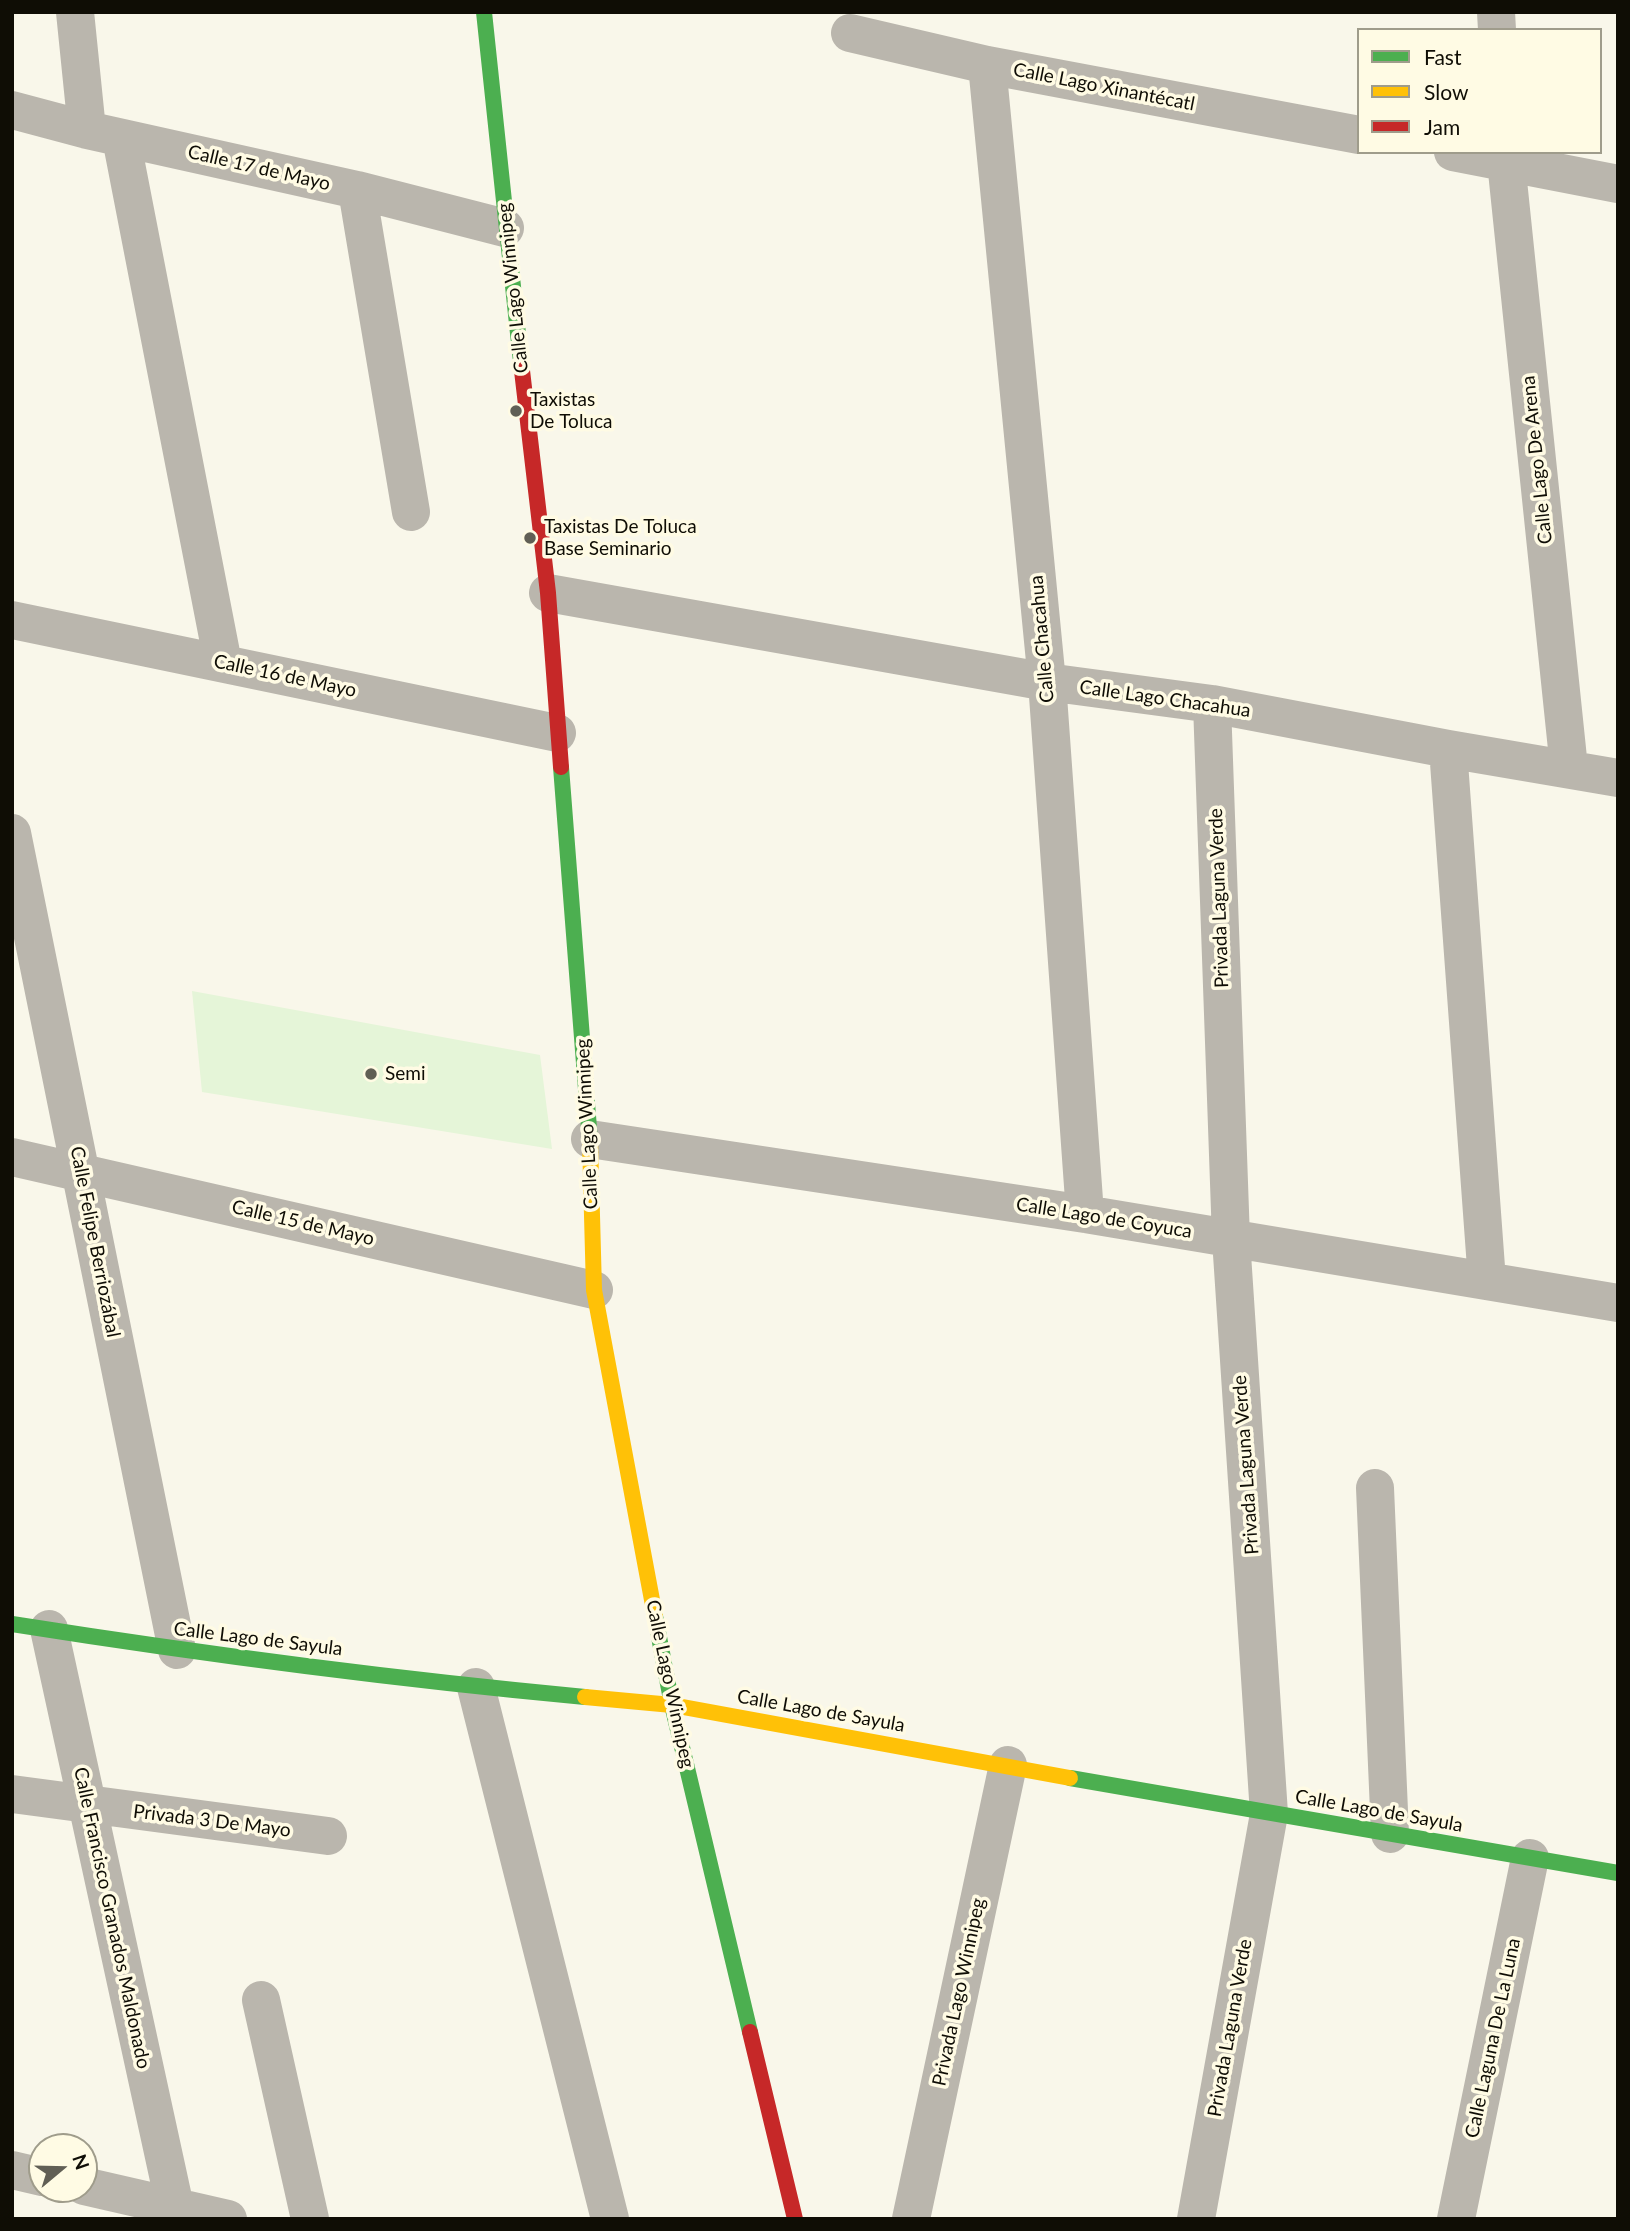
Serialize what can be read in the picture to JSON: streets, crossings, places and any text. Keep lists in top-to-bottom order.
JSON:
{
  "streets": {
    "main road": ["Calle Lago Winnipeg", "Calle Lago de Sayula"],
    "street": [
      "Calle Lago Xinantécatl",
      "Calle 17 de Mayo",
      "Calle Lago De Arena",
      "Calle Chacahua",
      "Calle 16 de Mayo",
      "Calle Lago Chacahua",
      "Privada Laguna Verde",
      "Calle Lago de Coyuca",
      "Calle 15 de Mayo",
      "Calle Felipe Berriozábal",
      "Privada 3 De Mayo",
      "Calle Francisco Granados Maldonado",
      "Privada Lago Winnipeg",
      "Calle Laguna De La Luna"
    ]
  },
  "crossings": [
    ["Calle Lago Xinantécatl", "Calle Chacahua"],
    ["Calle 17 de Mayo", "Calle Lago Winnipeg"],
    ["Calle Lago Winnipeg", "Calle 16 de Mayo"],
    ["Calle Lago Winnipeg", "Calle Lago Chacahua"],
    ["Calle Lago Winnipeg", "Calle Lago de Coyuca"],
    ["Calle Lago Winnipeg", "Calle 15 de Mayo"],
    ["Calle Lago Winnipeg", "Calle Lago de Sayula"],
    ["Calle Lago De Arena", "Calle Lago Chacahua"],
    ["Calle Chacahua", "Calle Lago Chacahua"],
    ["Calle Chacahua", "Calle Lago de Coyuca"],
    ["Calle Lago Chacahua", "Privada Laguna Verde"],
    ["Privada Laguna Verde", "Calle Lago de Coyuca"],
    ["Privada Laguna Verde", "Calle Lago de Sayula"],
    ["Calle 15 de Mayo", "Calle Felipe Berriozábal"],
    ["Calle Felipe Berriozábal", "Calle Lago de Sayula"],
    ["Calle Lago de Sayula", "Calle Francisco Granados Maldonado"],
    ["Calle Lago de Sayula", "Privada Lago Winnipeg"],
    ["Calle Lago de Sayula", "Calle Laguna De La Luna"],
    ["Privada 3 De Mayo", "Calle Francisco Granados Maldonado"]
  ],
  "places": ["Taxistas De Toluca", "Taxistas De Toluca Base Seminario", "Semi"],
  "legend": ["Fast", "Slow", "Jam"],
  "north": "right"
}
